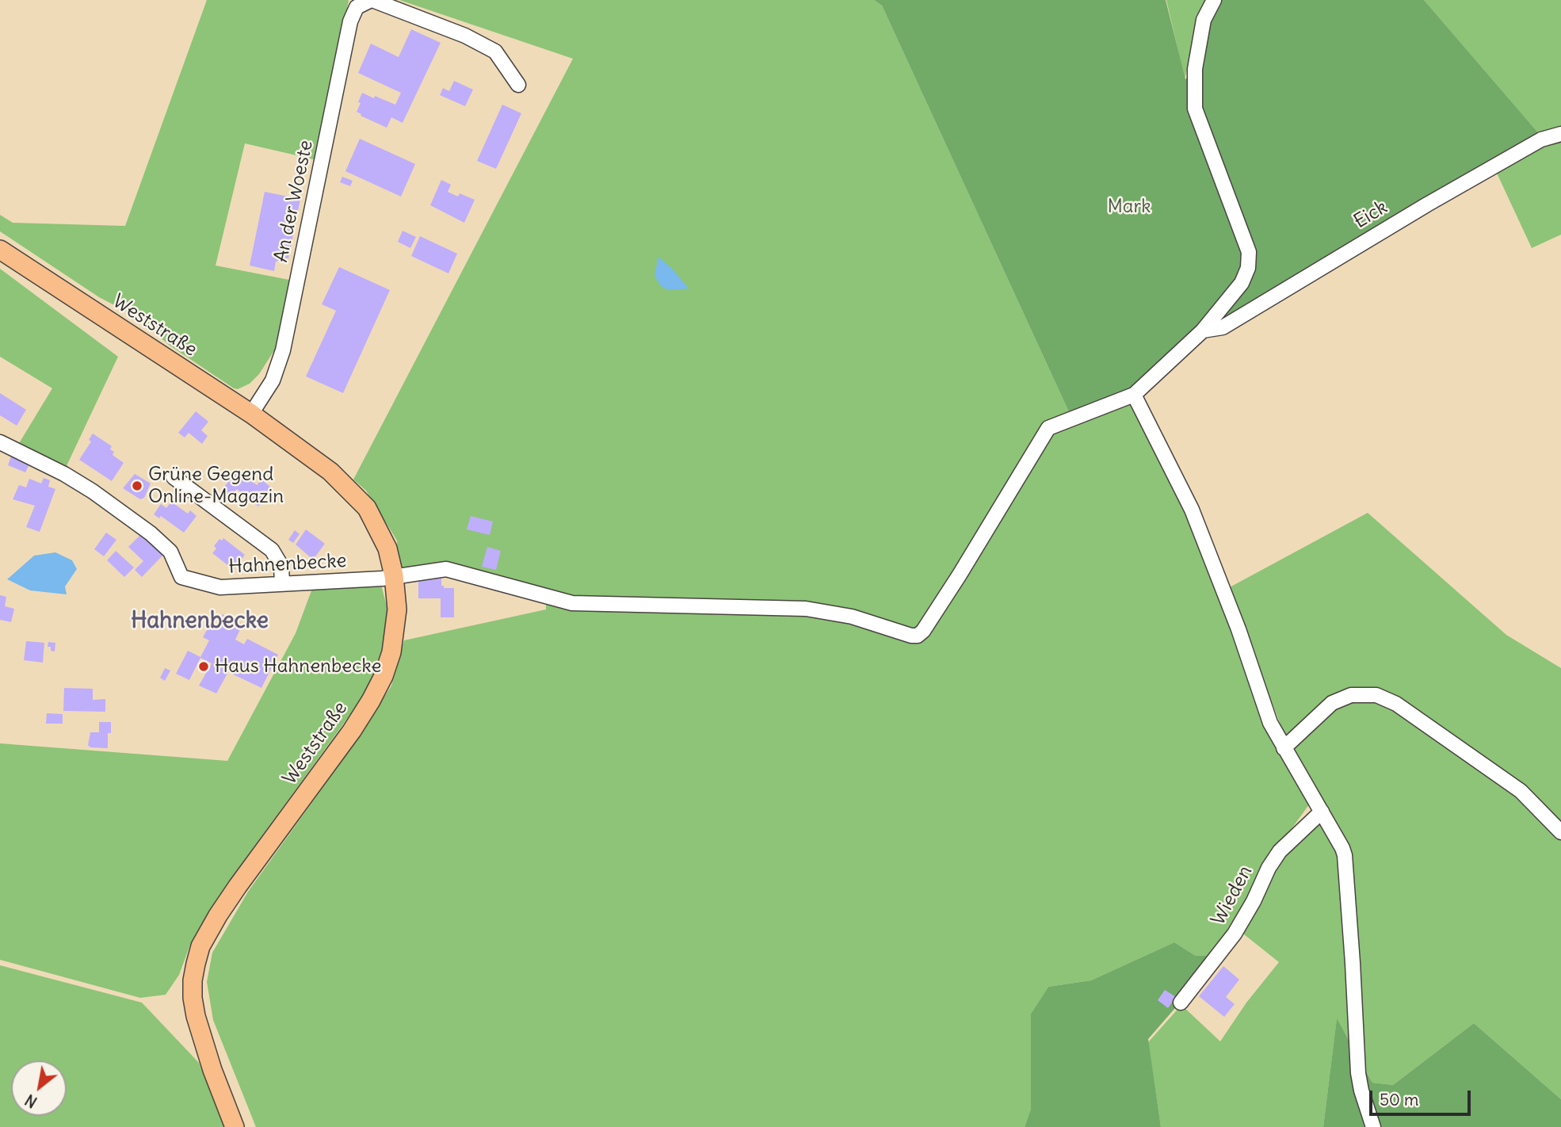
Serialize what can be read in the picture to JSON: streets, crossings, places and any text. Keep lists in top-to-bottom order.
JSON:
{
  "streets": {
    "main road": ["Weststraße"],
    "street": [
      "An der Woeste",
      "Eick",
      "Hahnenbecke",
      "Wieden"
    ]
  },
  "crossings": [
    ["An der Woeste", "Weststraße"],
    ["Weststraße", "Hahnenbecke"]
  ],
  "districts": ["Hahnenbecke"],
  "parks": ["Mark"],
  "places": ["Grüne Gegend Online-Magazin", "Haus Hahnenbecke"],
  "scale_bar": "50 m",
  "north": "bottom left"
}
